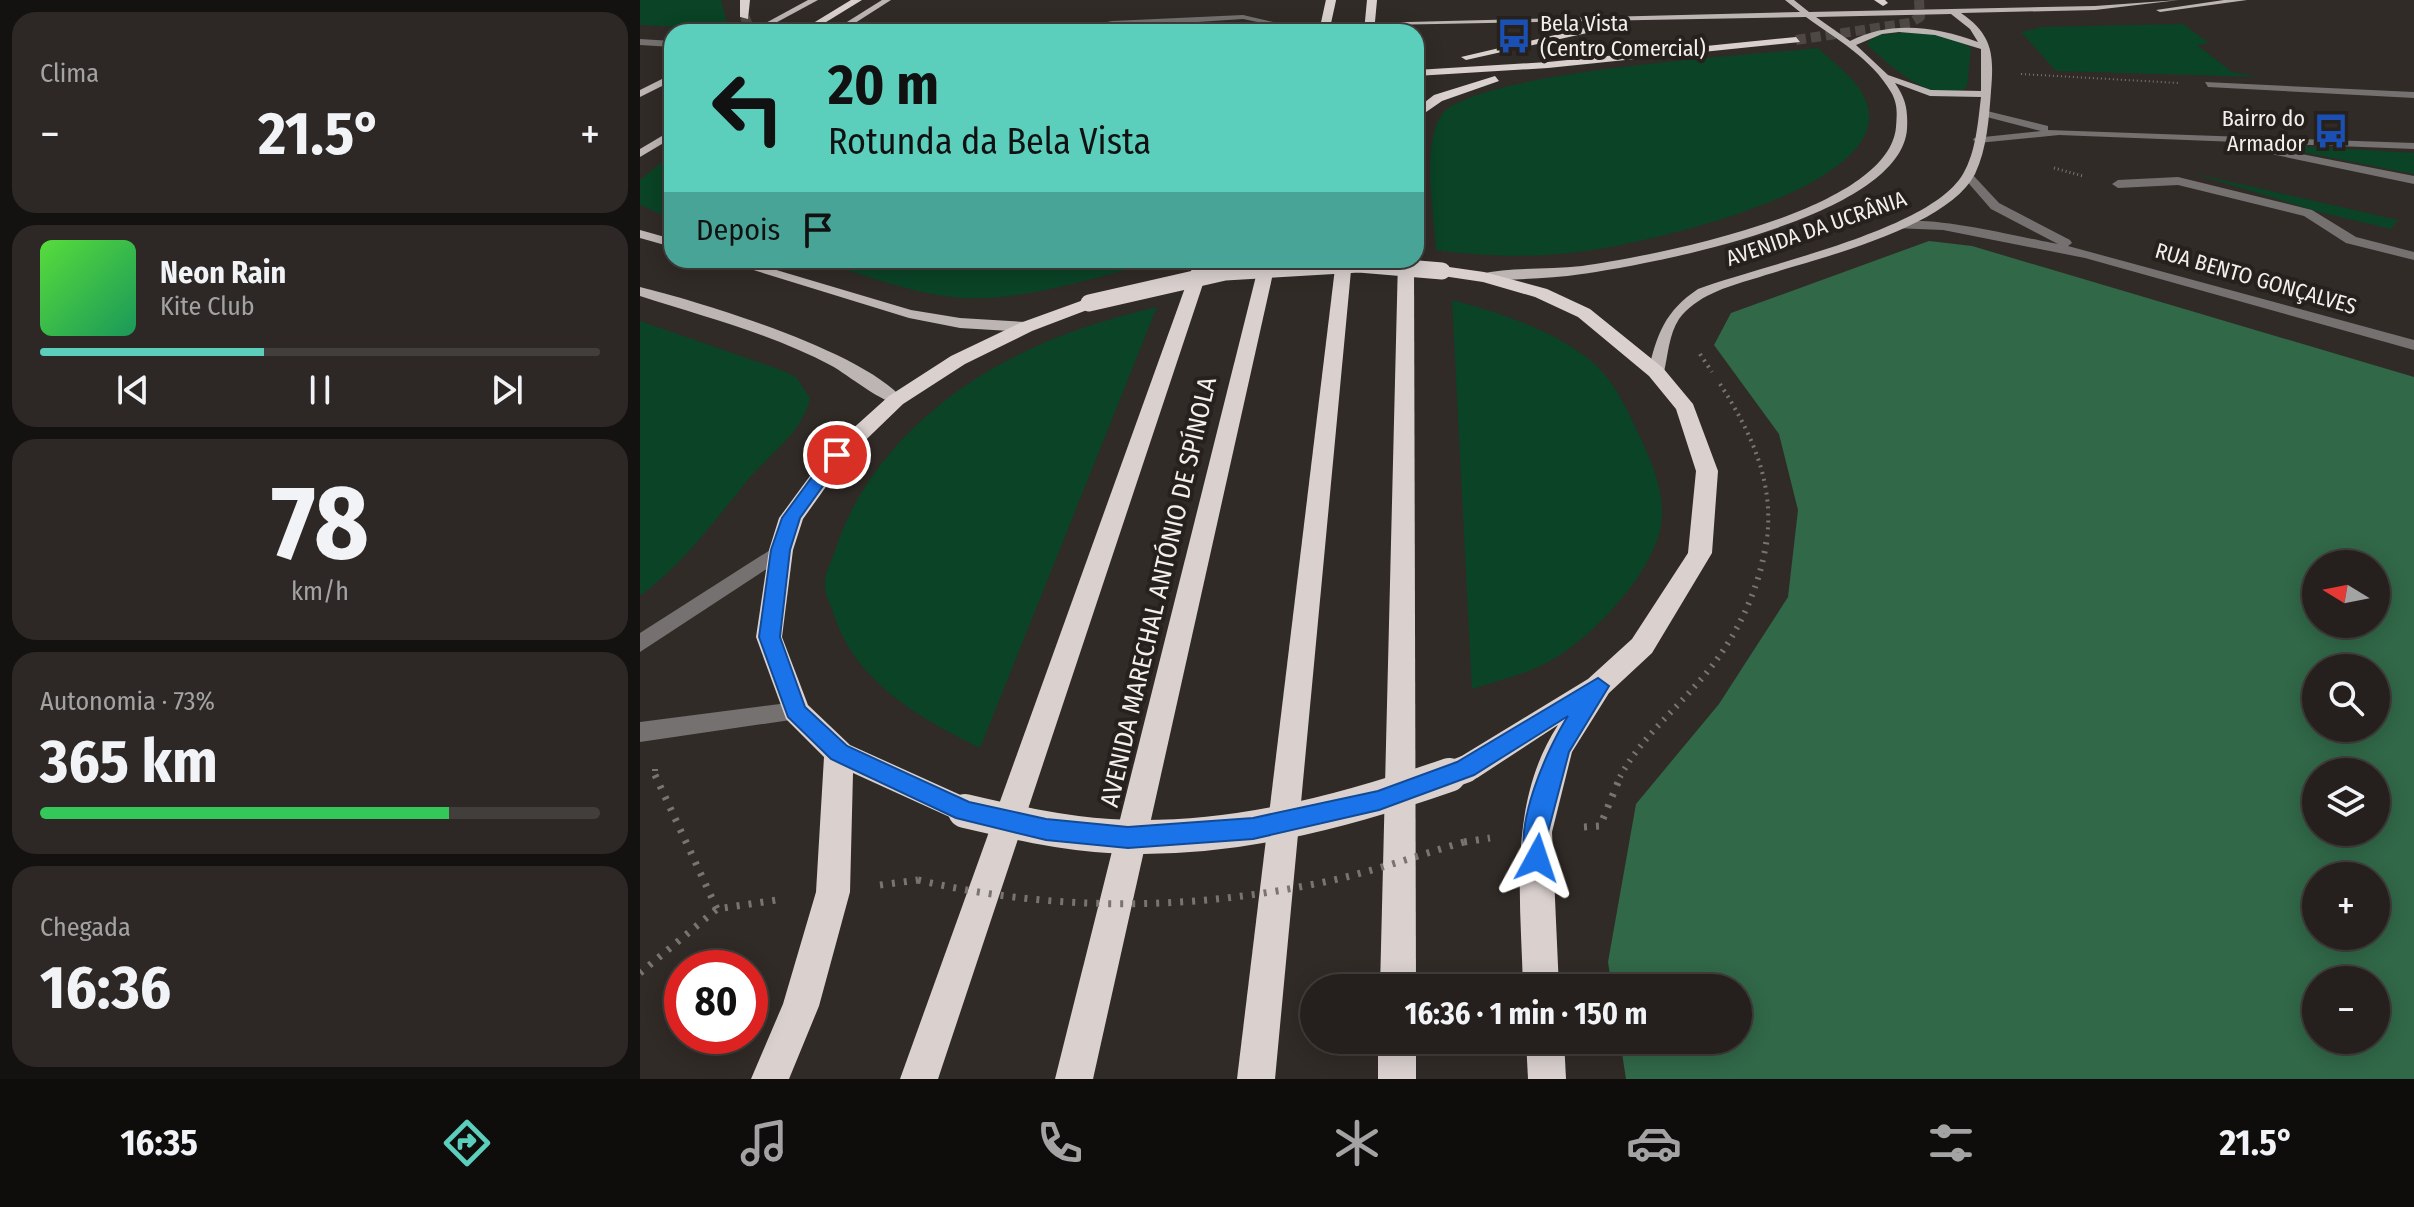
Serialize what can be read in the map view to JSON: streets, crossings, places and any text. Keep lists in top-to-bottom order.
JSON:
{
  "streets": {
    "highway": ["AVENIDA MARECHAL ANTÓNIO DE SPÍNOLA"],
    "main road": ["AVENIDA DA UCRÂNIA"],
    "street": ["RUA BENTO GONÇALVES"]
  },
  "crossings": [
    ["AVENIDA DA UCRÂNIA", "RUA BENTO GONÇALVES"]
  ],
  "places": {
    "bus stop": ["Bela Vista (Centro Comercial)", "Bairro do Armador"]
  },
  "north": "left",
  "page": {
    "tile": [
      "Clima",
      ["78", "km/h"],
      ["Autonomia · 73%", "365 km"],
      ["Chegada", "16:36"]
    ],
    "turn": ["20 m", "Rotunda da Bela Vista"],
    "heat": ["−", "21.5°", "+"],
    "then": "Depois",
    "song": ["Neon Rain", "Kite Club"],
    "map_buttons": ["+", "−"],
    "limit": "80",
    "trip": "16:36 · 1 min · 150 m",
    "tabs": ["16:35", "21.5°"]
  }
}
